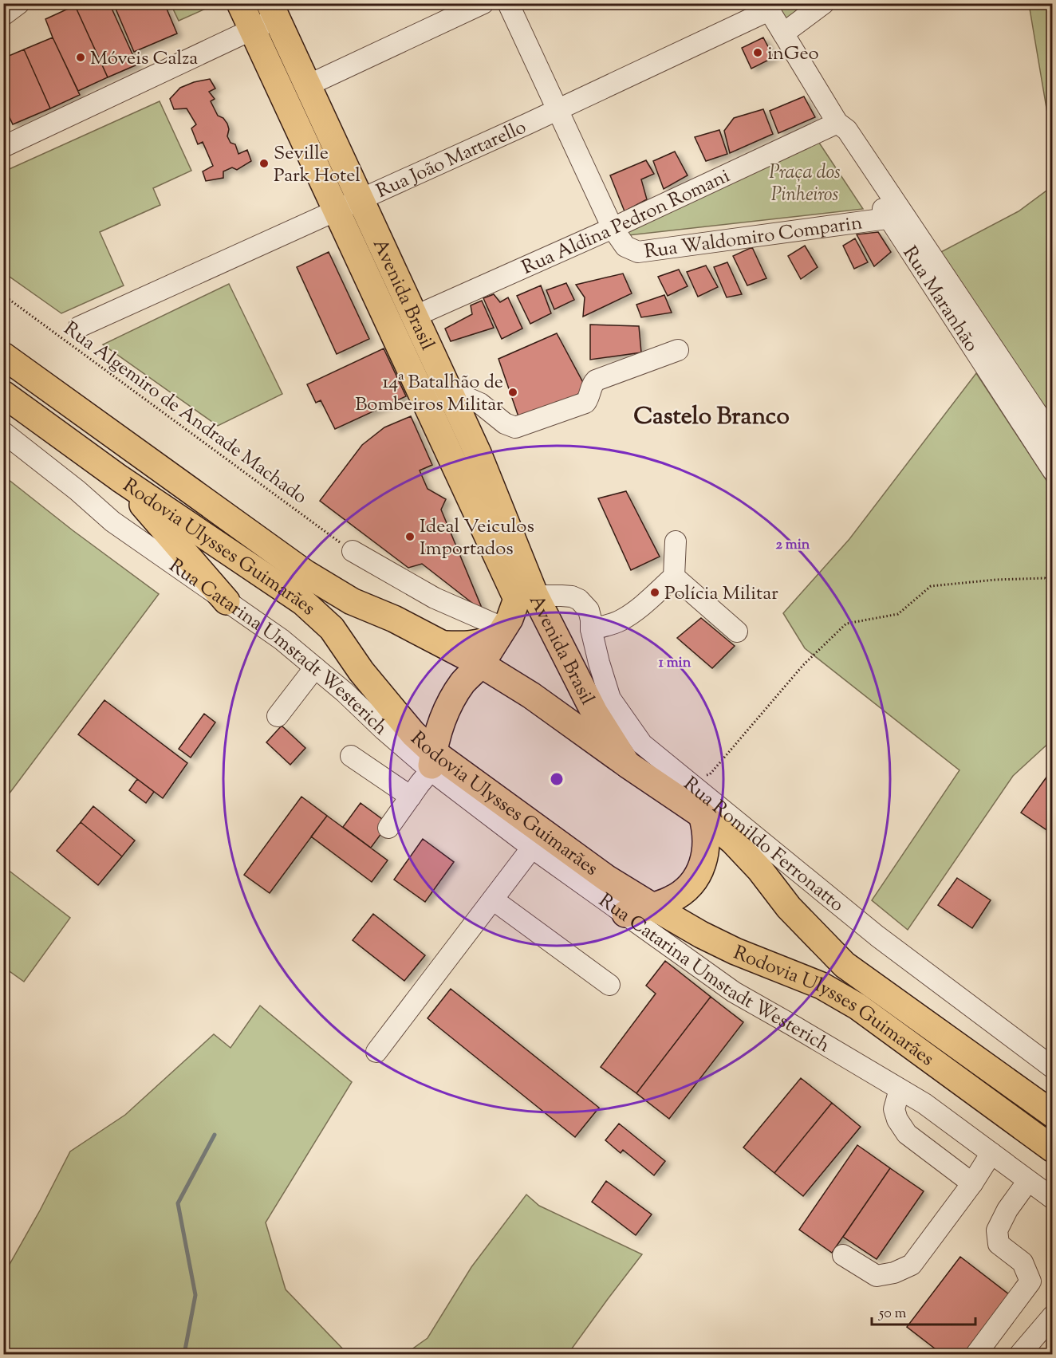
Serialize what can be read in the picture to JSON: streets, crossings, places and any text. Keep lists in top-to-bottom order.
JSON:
{
  "streets": {
    "main road": ["Avenida Brasil", "Rodovia Ulysses Guimarães"],
    "street": [
      "Rua João Martarello",
      "Rua Aldina Pedron Romani",
      "Rua Waldomiro Comparin",
      "Rua Maranhão",
      "Rua Catarina Umstadt Westerich",
      "Rua Romildo Ferronatto"
    ],
    "path": ["Rua Algemiro de Andrade Machado"]
  },
  "crossings": [
    ["Rua João Martarello", "Rua Waldomiro Comparin"],
    ["Rua João Martarello", "Avenida Brasil"],
    ["Rua João Martarello", "Rua Maranhão"],
    ["Rua Aldina Pedron Romani", "Rua Waldomiro Comparin"],
    ["Rua Aldina Pedron Romani", "Avenida Brasil"],
    ["Rua Aldina Pedron Romani", "Rua Maranhão"],
    ["Rua Waldomiro Comparin", "Rua Maranhão"],
    ["Avenida Brasil", "Rodovia Ulysses Guimarães"],
    ["Avenida Brasil", "Rua Catarina Umstadt Westerich"],
    ["Avenida Brasil", "Rua Romildo Ferronatto"],
    ["Rodovia Ulysses Guimarães", "Rua Catarina Umstadt Westerich"]
  ],
  "districts": ["Castelo Branco"],
  "parks": ["Praça dos Pinheiros"],
  "places": [
    "inGeo",
    "Móveis Calza",
    "Seville Park Hotel",
    "14ª Batalhão de Bombeiros Militar",
    "Ideal Veiculos Importados",
    "Polícia Militar"
  ],
  "scale_bar": "50 m",
  "rings": ["2 min", "1 min"]
}
